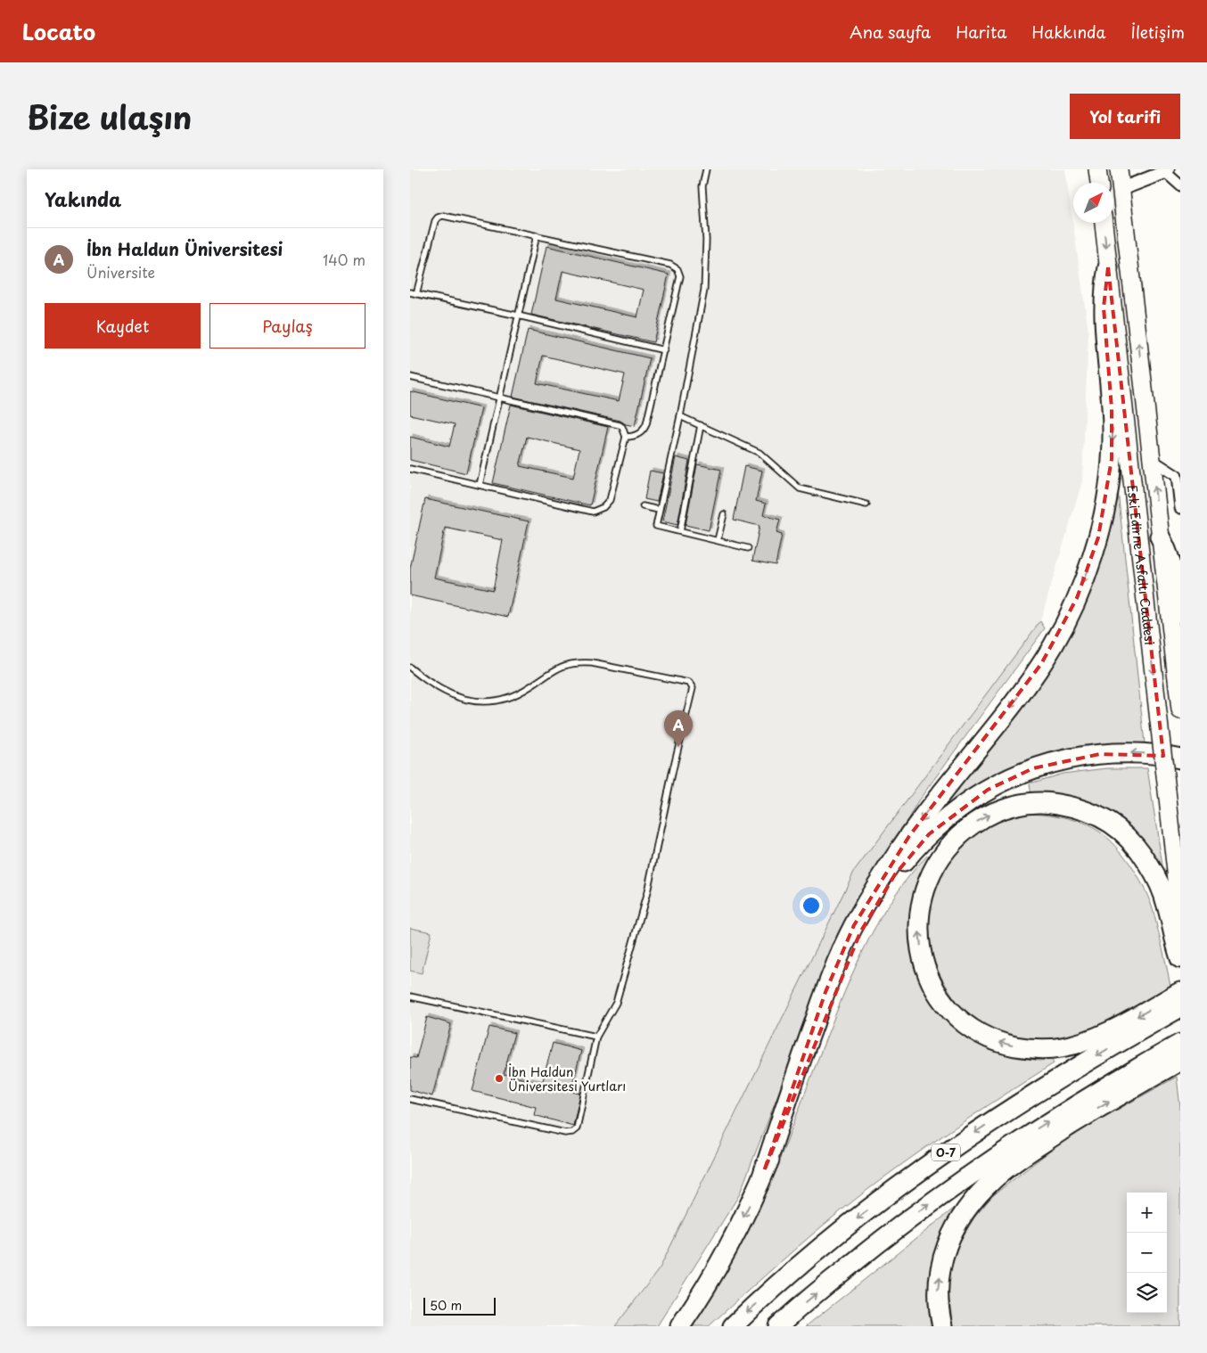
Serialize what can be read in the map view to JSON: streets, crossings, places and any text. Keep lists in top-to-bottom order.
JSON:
{
  "streets": {
    "highway": ["Eski Edirne Asfaltı Caddesi", "O-7"]
  },
  "places": ["İbn Haldun Üniversitesi Yurtları"],
  "scale_bar": "50 m",
  "north": "top right",
  "page": {
    "header": "Locato",
    "nav": [
      "Ana sayfa",
      "Harita",
      "Hakkında",
      "İletişim"
    ],
    "title": "Bize ulaşın",
    "buttons": [
      "Yol tarifi",
      ["Kaydet", "Paylaş"]
    ],
    "heading": "Yakında",
    "list": [
      {
        "mark": "A",
        "name": "İbn Haldun Üniversitesi",
        "note": "Üniversite",
        "value": "140 m"
      }
    ],
    "pins": "A",
    "map_buttons": ["+", "−"],
    "scale": "50 m"
  }
}
